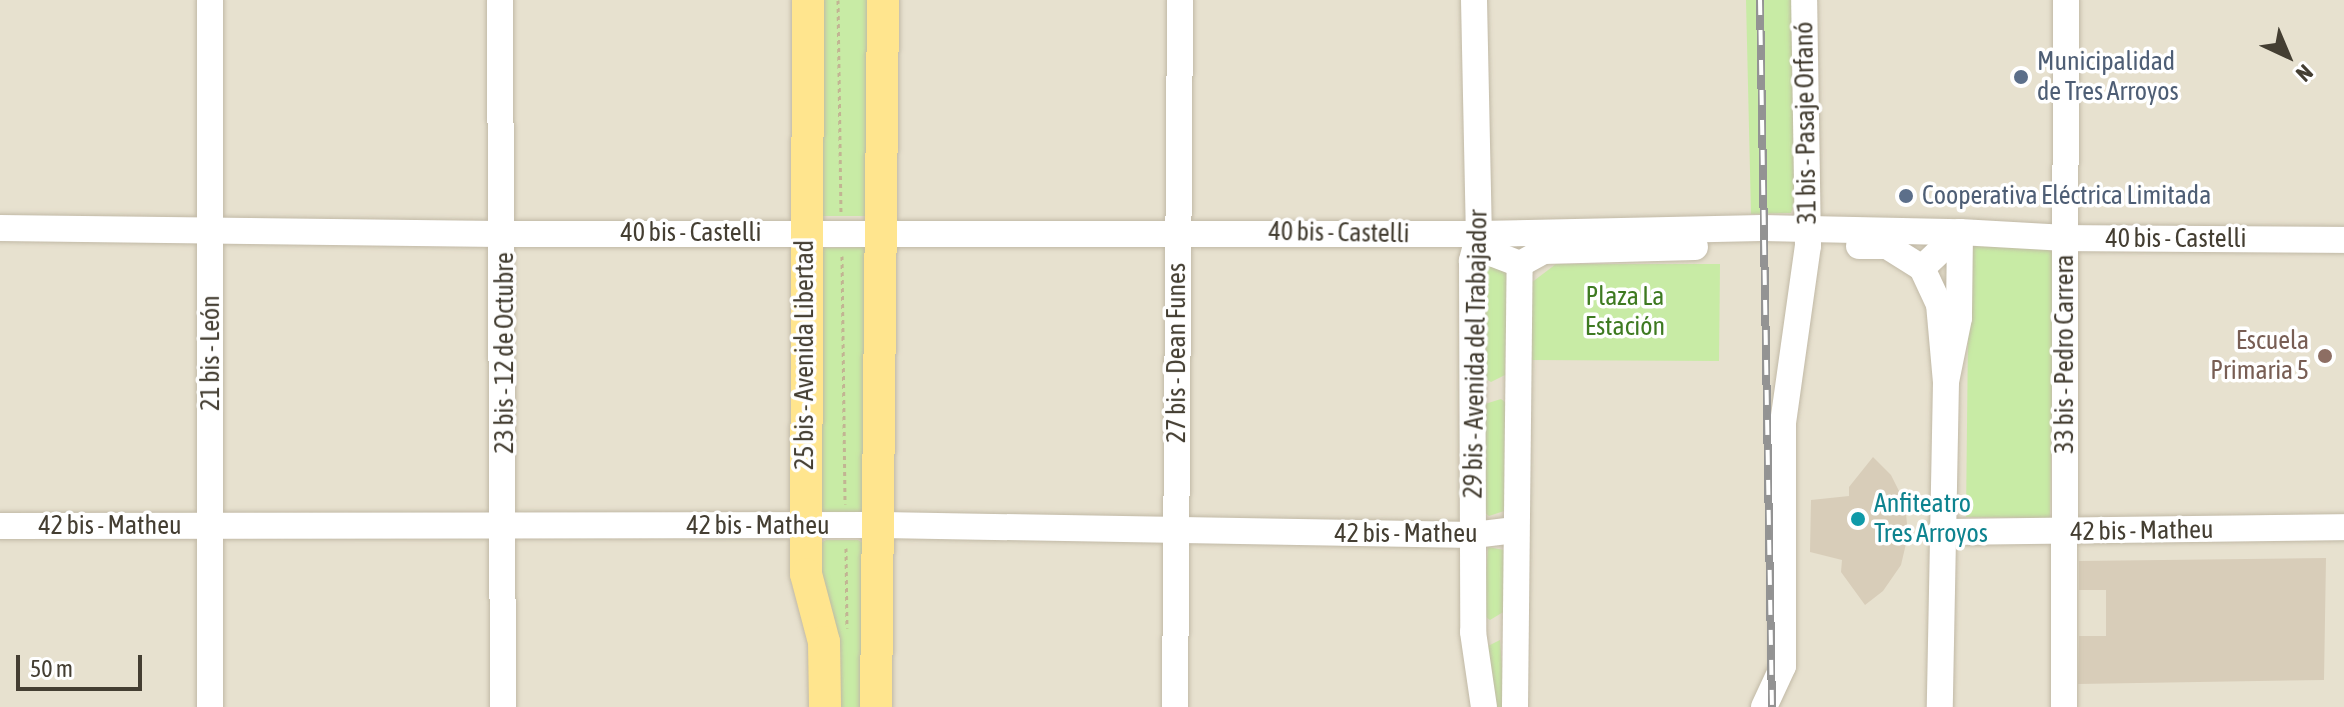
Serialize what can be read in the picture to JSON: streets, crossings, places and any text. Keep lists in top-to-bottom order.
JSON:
{
  "streets": {
    "main road": ["25 bis - Avenida Libertad"],
    "street": [
      "31 bis - Pasaje Orfanó",
      "40 bis - Castelli",
      "21 bis - León",
      "23 bis - 12 de Octubre",
      "27 bis - Dean Funes",
      "29 bis - Avenida del Trabajador",
      "33 bis - Pedro Carrera",
      "42 bis - Matheu"
    ]
  },
  "crossings": [
    ["31 bis - Pasaje Orfanó", "40 bis - Castelli"],
    ["40 bis - Castelli", "21 bis - León"],
    ["40 bis - Castelli", "23 bis - 12 de Octubre"],
    ["40 bis - Castelli", "27 bis - Dean Funes"],
    ["40 bis - Castelli", "29 bis - Avenida del Trabajador"],
    ["40 bis - Castelli", "33 bis - Pedro Carrera"],
    ["40 bis - Castelli", "25 bis - Avenida Libertad"],
    ["21 bis - León", "42 bis - Matheu"],
    ["23 bis - 12 de Octubre", "42 bis - Matheu"],
    ["27 bis - Dean Funes", "42 bis - Matheu"],
    ["29 bis - Avenida del Trabajador", "42 bis - Matheu"],
    ["33 bis - Pedro Carrera", "42 bis - Matheu"],
    ["25 bis - Avenida Libertad", "42 bis - Matheu"]
  ],
  "parks": ["Plaza La Estación"],
  "places": [
    "Municipalidad de Tres Arroyos",
    "Cooperativa Eléctrica Limitada",
    "Escuela Primaria 5",
    "Anfiteatro Tres Arroyos"
  ],
  "scale_bar": "50 m",
  "north": "bottom right"
}
